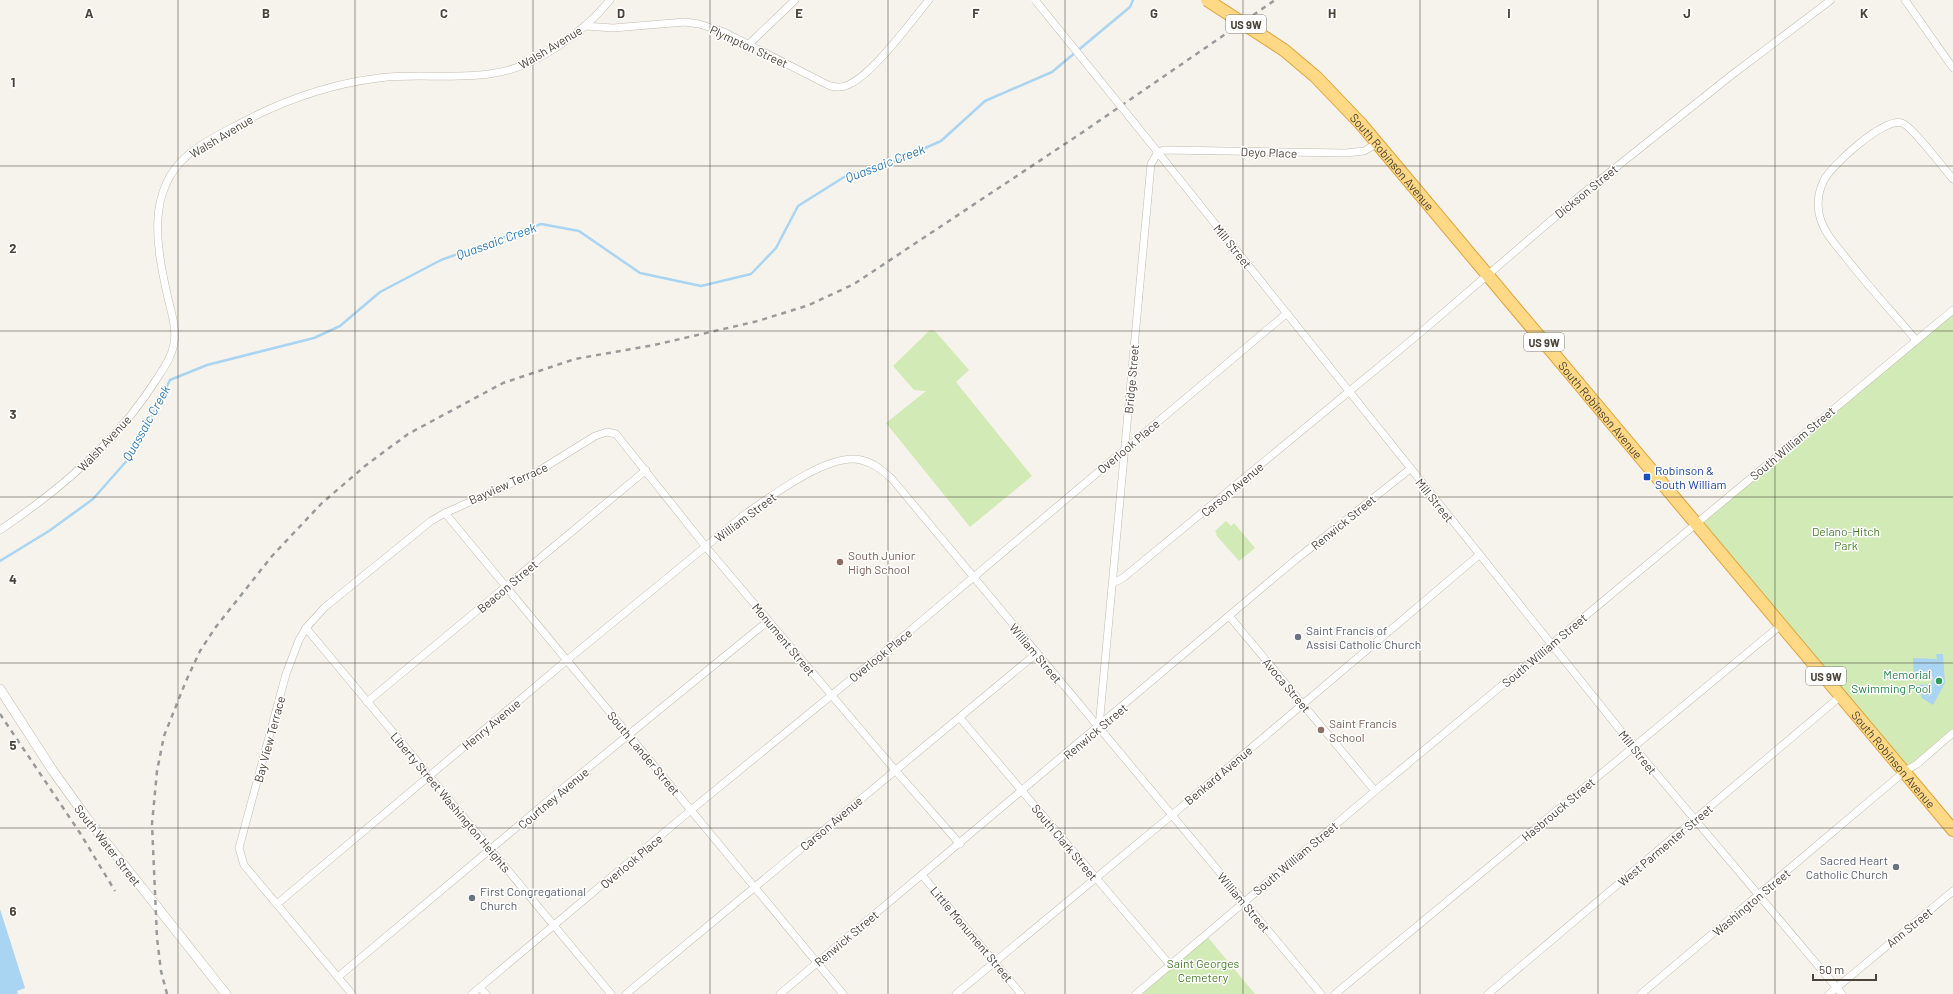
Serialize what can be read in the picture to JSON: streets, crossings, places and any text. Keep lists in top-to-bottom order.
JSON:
{
  "streets": {
    "highway": ["US 9W", "South Robinson Avenue"],
    "street": [
      "Plympton Street",
      "Walsh Avenue",
      "Deyo Place",
      "Dickson Street",
      "Mill Street",
      "Bridge Street",
      "South William Street",
      "Overlook Place",
      "Bayview Terrace",
      "Carson Avenue",
      "William Street",
      "Renwick Street",
      "Beacon Street",
      "Monument Street",
      "Avoca Street",
      "Henry Avenue",
      "Bay View Terrace",
      "South Lander Street",
      "Benkard Avenue",
      "Courtney Avenue",
      "Liberty Street Washington Heights",
      "Hasbrouck Street",
      "South Clark Street",
      "South Water Street",
      "West Parmenter Street",
      "Washington Street",
      "Ann Street",
      "Little Monument Street"
    ]
  },
  "crossings": [
    ["Plympton Street", "Walsh Avenue"],
    ["Deyo Place", "South Robinson Avenue"],
    ["Deyo Place", "Mill Street"],
    ["Deyo Place", "Bridge Street"],
    ["South Robinson Avenue", "Dickson Street"],
    ["South Robinson Avenue", "South William Street"],
    ["South Robinson Avenue", "Hasbrouck Street"],
    ["South Robinson Avenue", "West Parmenter Street"],
    ["South Robinson Avenue", "Washington Street"],
    ["Dickson Street", "Mill Street"],
    ["Dickson Street", "Carson Avenue"],
    ["Mill Street", "Bridge Street"],
    ["Mill Street", "South William Street"],
    ["Mill Street", "Overlook Place"],
    ["Mill Street", "Carson Avenue"],
    ["Mill Street", "Renwick Street"],
    ["Mill Street", "Benkard Avenue"],
    ["Mill Street", "Hasbrouck Street"],
    ["Mill Street", "West Parmenter Street"],
    ["Mill Street", "Washington Street"],
    ["Mill Street", "Ann Street"],
    ["Bridge Street", "Overlook Place"],
    ["Bridge Street", "Carson Avenue"],
    ["Bridge Street", "William Street"],
    ["Bridge Street", "Renwick Street"],
    ["South William Street", "William Street"],
    ["South William Street", "Avoca Street"],
    ["South William Street", "South Clark Street"],
    ["Overlook Place", "William Street"],
    ["Overlook Place", "Monument Street"],
    ["Overlook Place", "South Lander Street"],
    ["Overlook Place", "Liberty Street Washington Heights"],
    ["Bayview Terrace", "Monument Street"],
    ["Bayview Terrace", "Bay View Terrace"],
    ["Bayview Terrace", "South Lander Street"],
    ["Carson Avenue", "William Street"],
    ["Carson Avenue", "Monument Street"],
    ["Carson Avenue", "South Lander Street"],
    ["Carson Avenue", "South Clark Street"],
    ["William Street", "Renwick Street"],
    ["William Street", "Monument Street"],
    ["William Street", "Henry Avenue"],
    ["William Street", "Benkard Avenue"],
    ["Renwick Street", "Monument Street"],
    ["Renwick Street", "Avoca Street"],
    ["Renwick Street", "South Lander Street"],
    ["Renwick Street", "South Clark Street"],
    ["Renwick Street", "Little Monument Street"],
    ["Beacon Street", "Monument Street"],
    ["Beacon Street", "South Lander Street"],
    ["Beacon Street", "Liberty Street Washington Heights"],
    ["Monument Street", "Henry Avenue"],
    ["Monument Street", "Courtney Avenue"],
    ["Avoca Street", "Benkard Avenue"],
    ["Henry Avenue", "Bay View Terrace"],
    ["Henry Avenue", "South Lander Street"],
    ["Henry Avenue", "Liberty Street Washington Heights"],
    ["Bay View Terrace", "South Lander Street"],
    ["Bay View Terrace", "Courtney Avenue"],
    ["Bay View Terrace", "Liberty Street Washington Heights"],
    ["South Lander Street", "Courtney Avenue"],
    ["Benkard Avenue", "South Clark Street"],
    ["Benkard Avenue", "Little Monument Street"],
    ["Courtney Avenue", "Liberty Street Washington Heights"]
  ],
  "water": ["Quassaic Creek"],
  "parks": ["Delano-Hitch Park", "Saint Georges Cemetery"],
  "places": {
    "transit": ["Robinson & South William"],
    "other": [
      "South Junior High School",
      "Saint Francis of Assisi Catholic Church",
      "Memorial Swimming Pool",
      "Saint Francis School",
      "Sacred Heart Catholic Church",
      "First Congregational Church"
    ]
  },
  "scale_bar": "50 m",
  "grid": {
    "columns": [
      "A",
      "B",
      "C",
      "D",
      "E",
      "F",
      "G",
      "H",
      "I",
      "J",
      "K"
    ],
    "rows": [
      "1",
      "2",
      "3",
      "4",
      "5",
      "6"
    ]
  }
}
